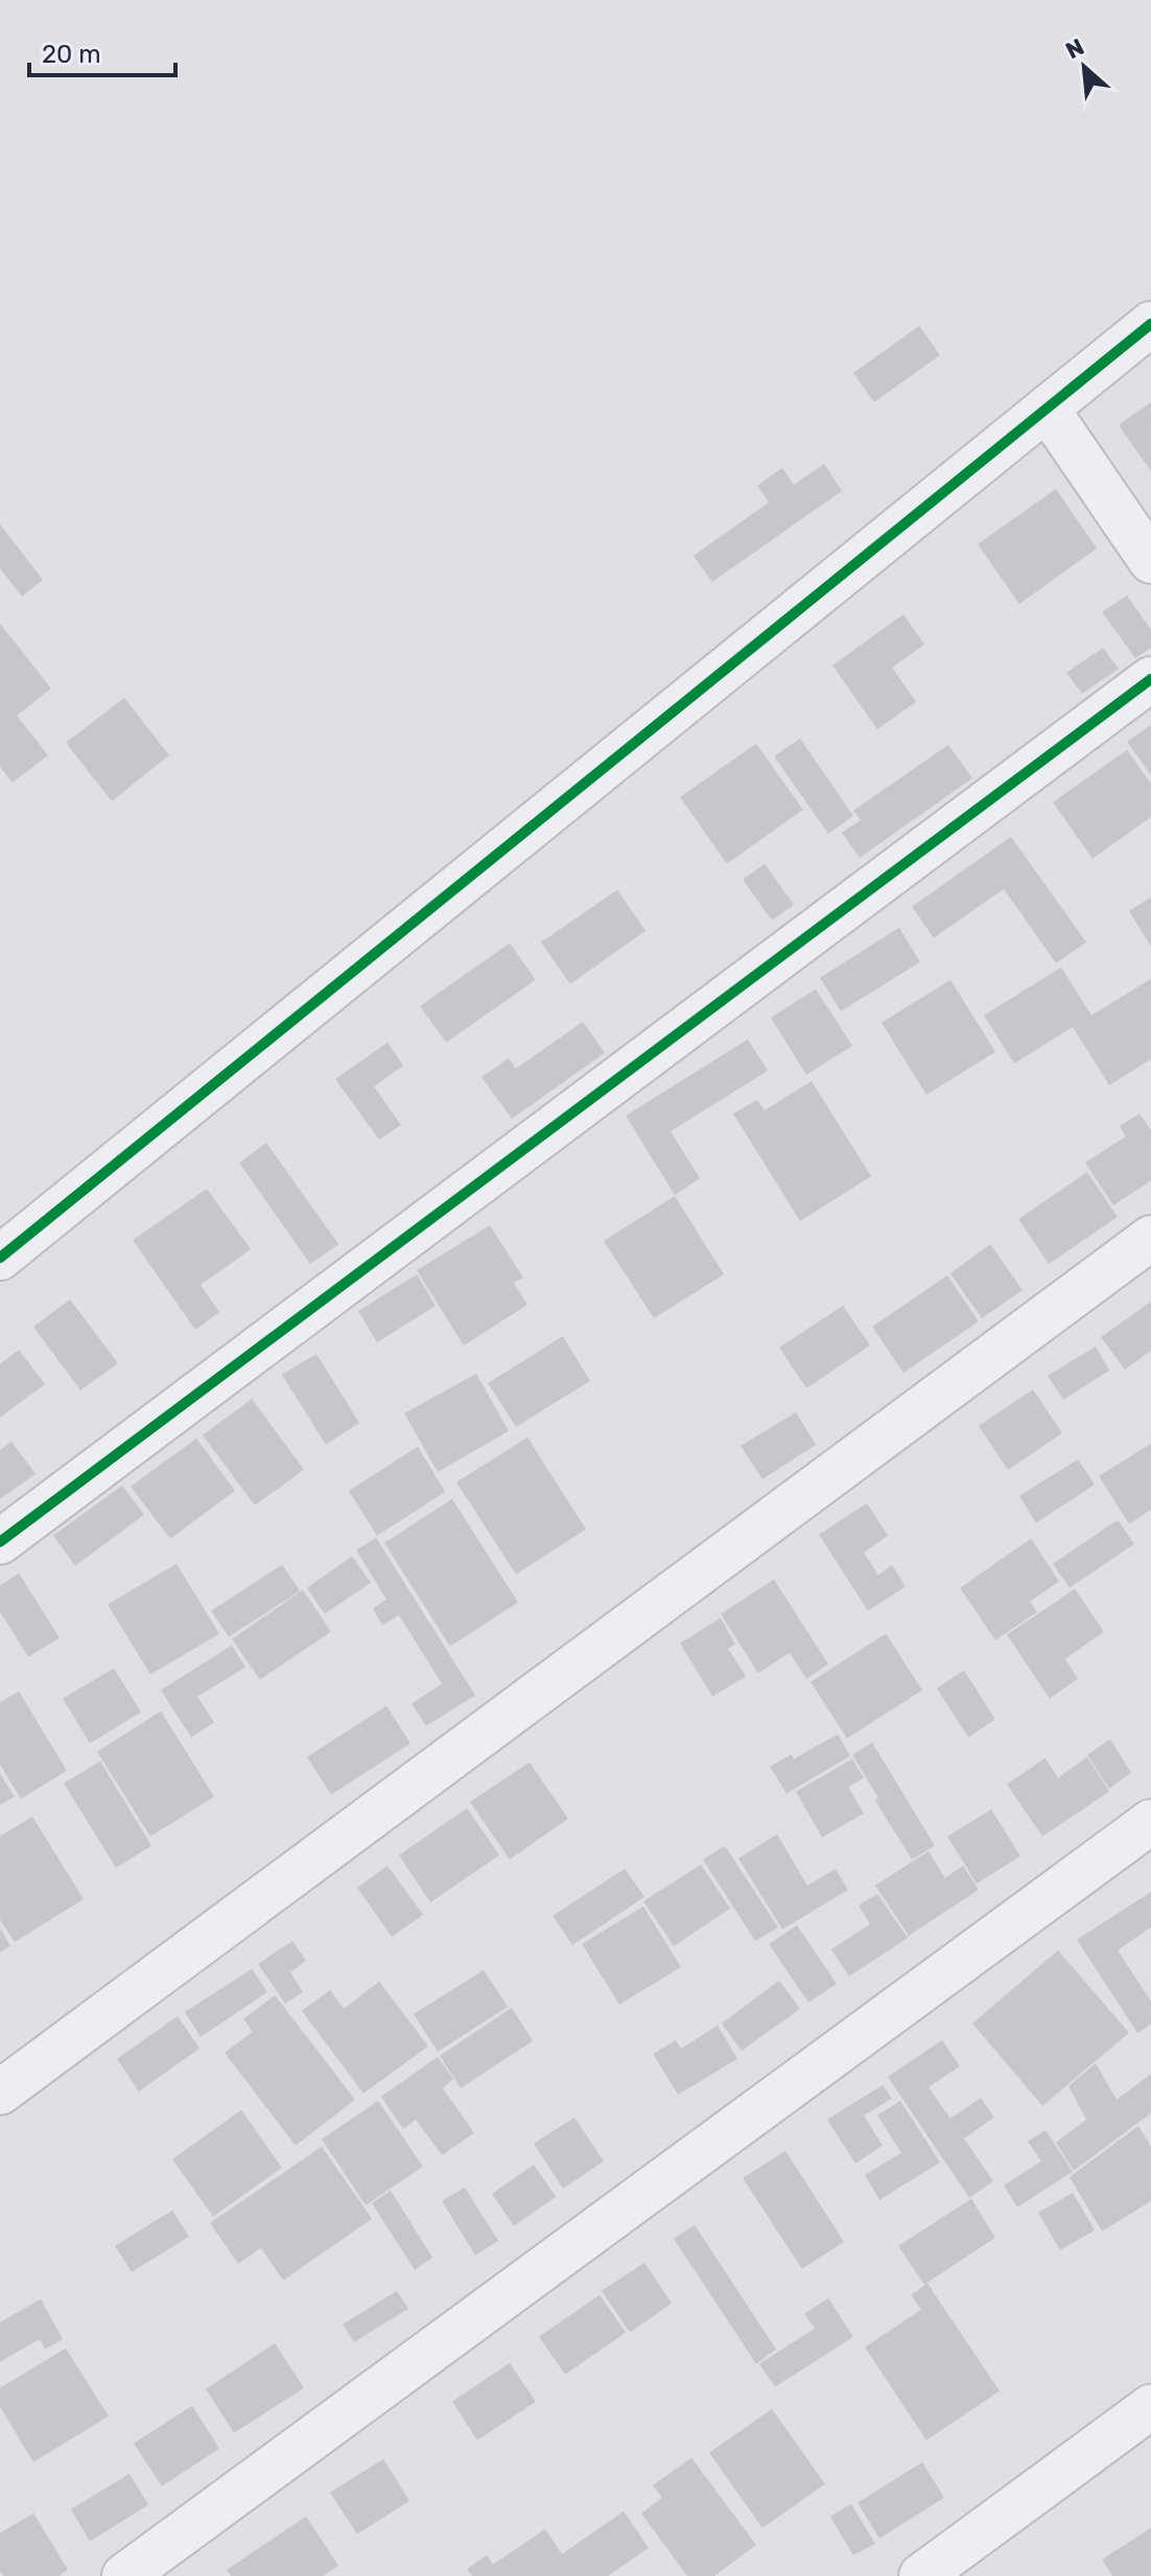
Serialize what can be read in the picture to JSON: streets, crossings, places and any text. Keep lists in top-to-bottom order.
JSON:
{
  "scale_bar": "20 m",
  "north": "top left"
}
